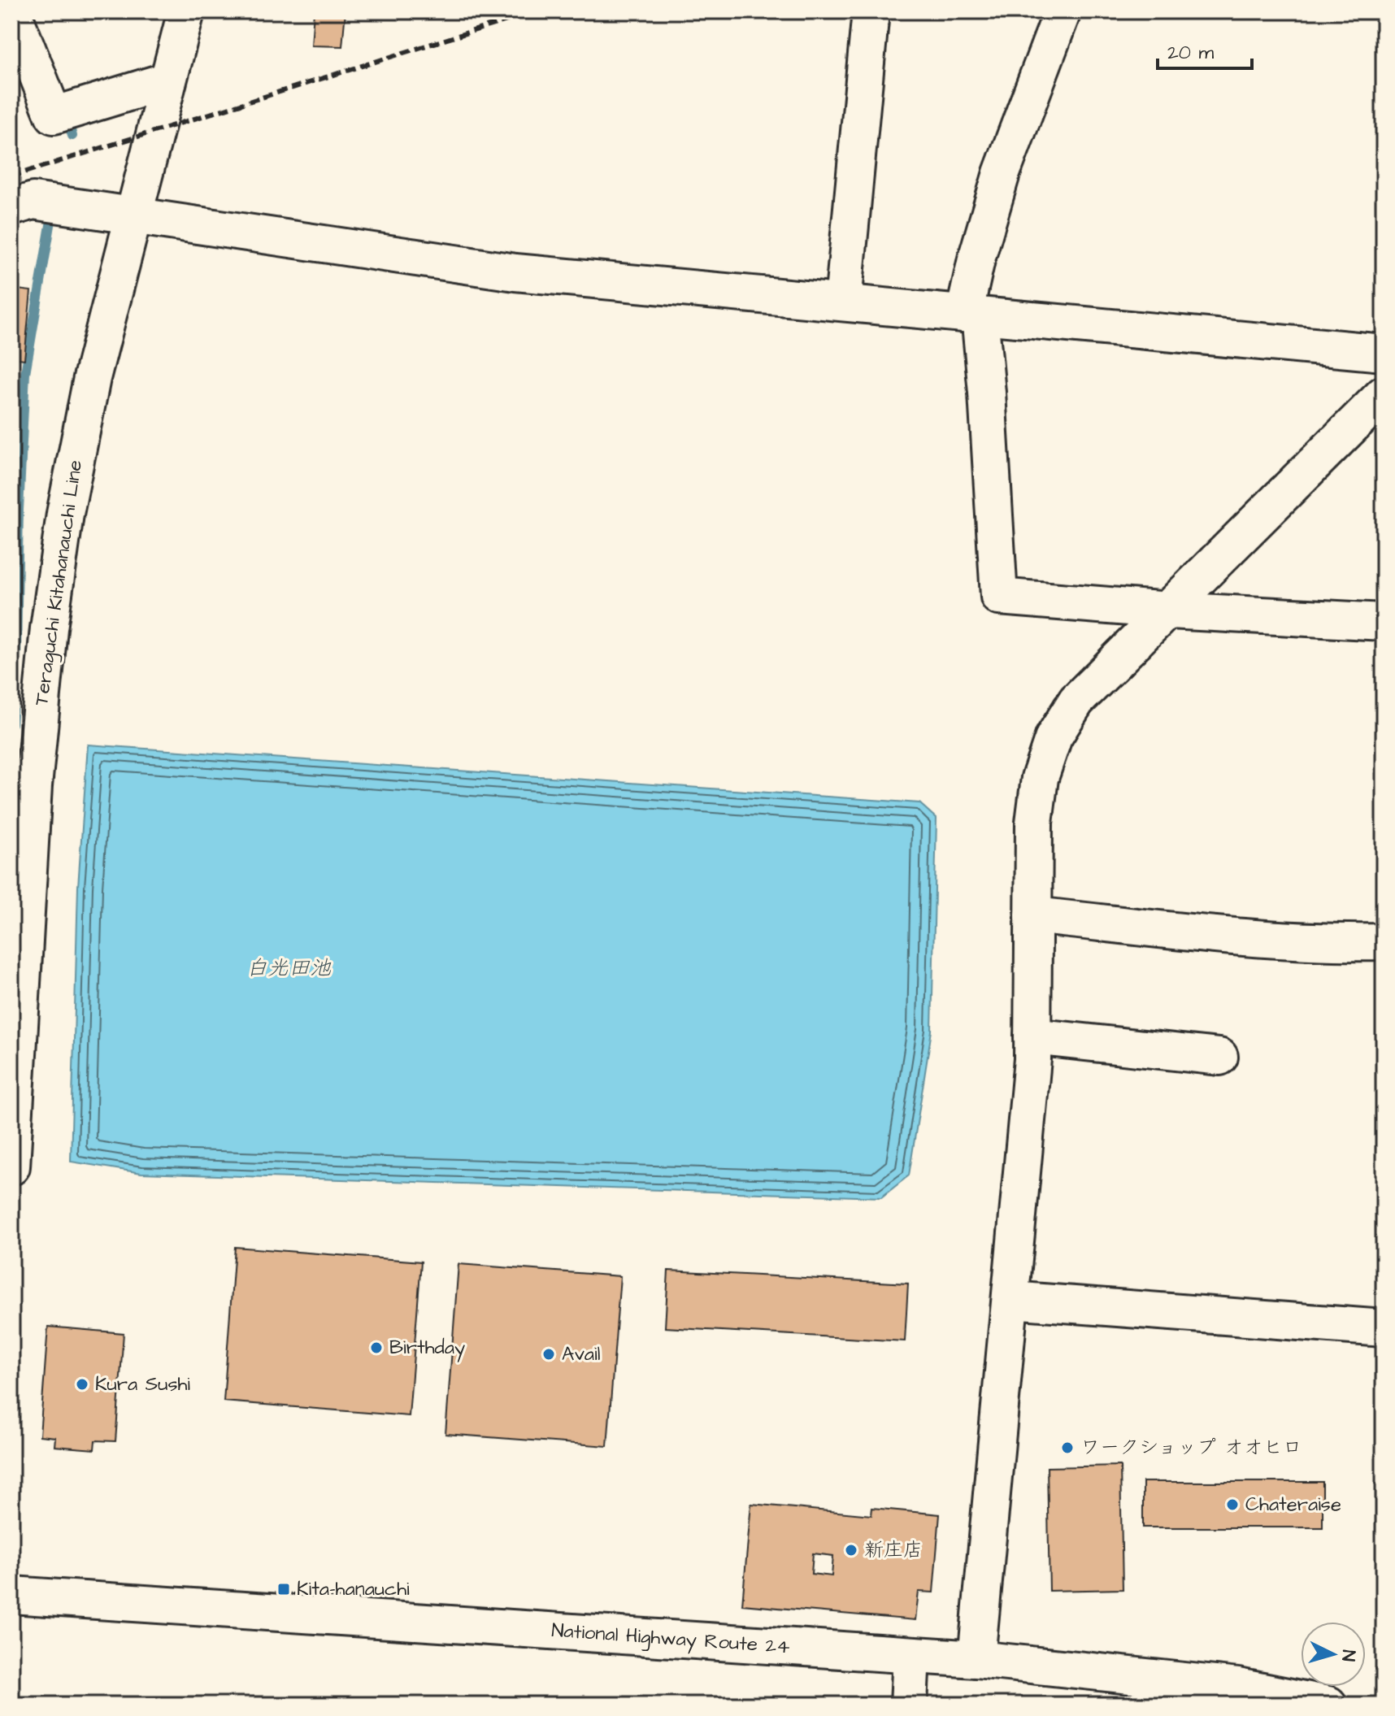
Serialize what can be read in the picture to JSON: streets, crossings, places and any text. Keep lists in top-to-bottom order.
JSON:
{
  "streets": {
    "main road": ["Teraguchi Kitahanauchi Line", "National Highway Route 24"]
  },
  "water": ["白光田池"],
  "places": {
    "other": [
      "Birthday",
      "Avail",
      "Kura Sushi",
      "ワークショップ オオヒロ",
      "Chateraise",
      "新庄店"
    ],
    "transit": ["Kita-hanauchi"]
  },
  "scale_bar": "20 m",
  "north": "right"
}
